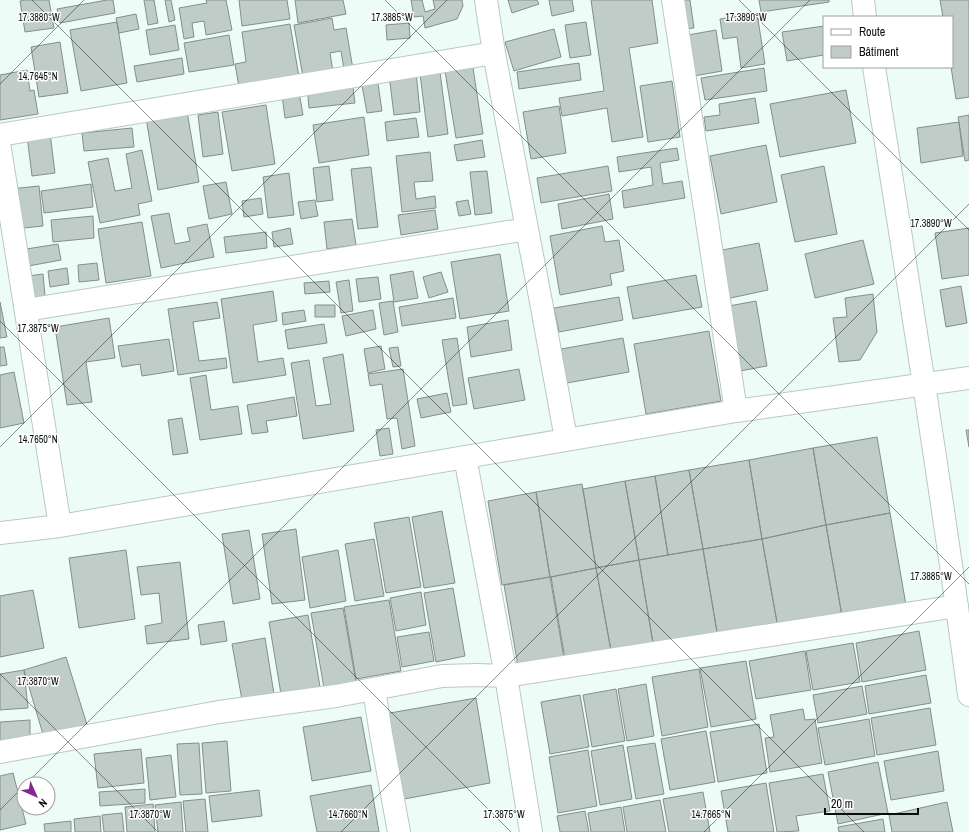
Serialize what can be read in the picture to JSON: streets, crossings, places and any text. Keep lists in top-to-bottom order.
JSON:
{
  "legend": ["Route", "Bâtiment"],
  "scale_bar": "20 m",
  "north": "bottom right",
  "coordinates": [
    "17.3880°W",
    "17.3885°W",
    "17.3890°W",
    "14.7645°N",
    "17.3875°W",
    "14.7650°N",
    "17.3870°W",
    "14.7660°N",
    "14.7665°N"
  ]
}
